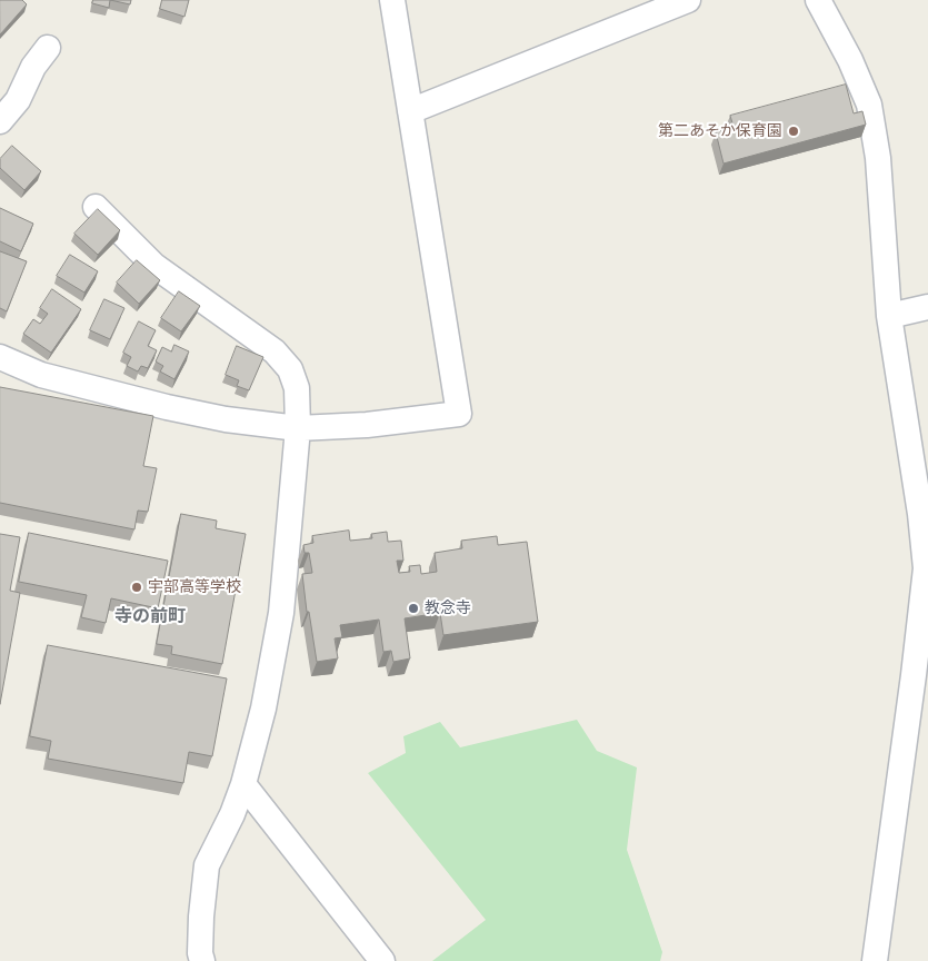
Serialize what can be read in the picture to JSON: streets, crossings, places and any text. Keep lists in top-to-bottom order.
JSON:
{
  "districts": ["寺の前町"],
  "places": ["第二あそか保育園", "宇部高等学校", "教念寺"]
}
